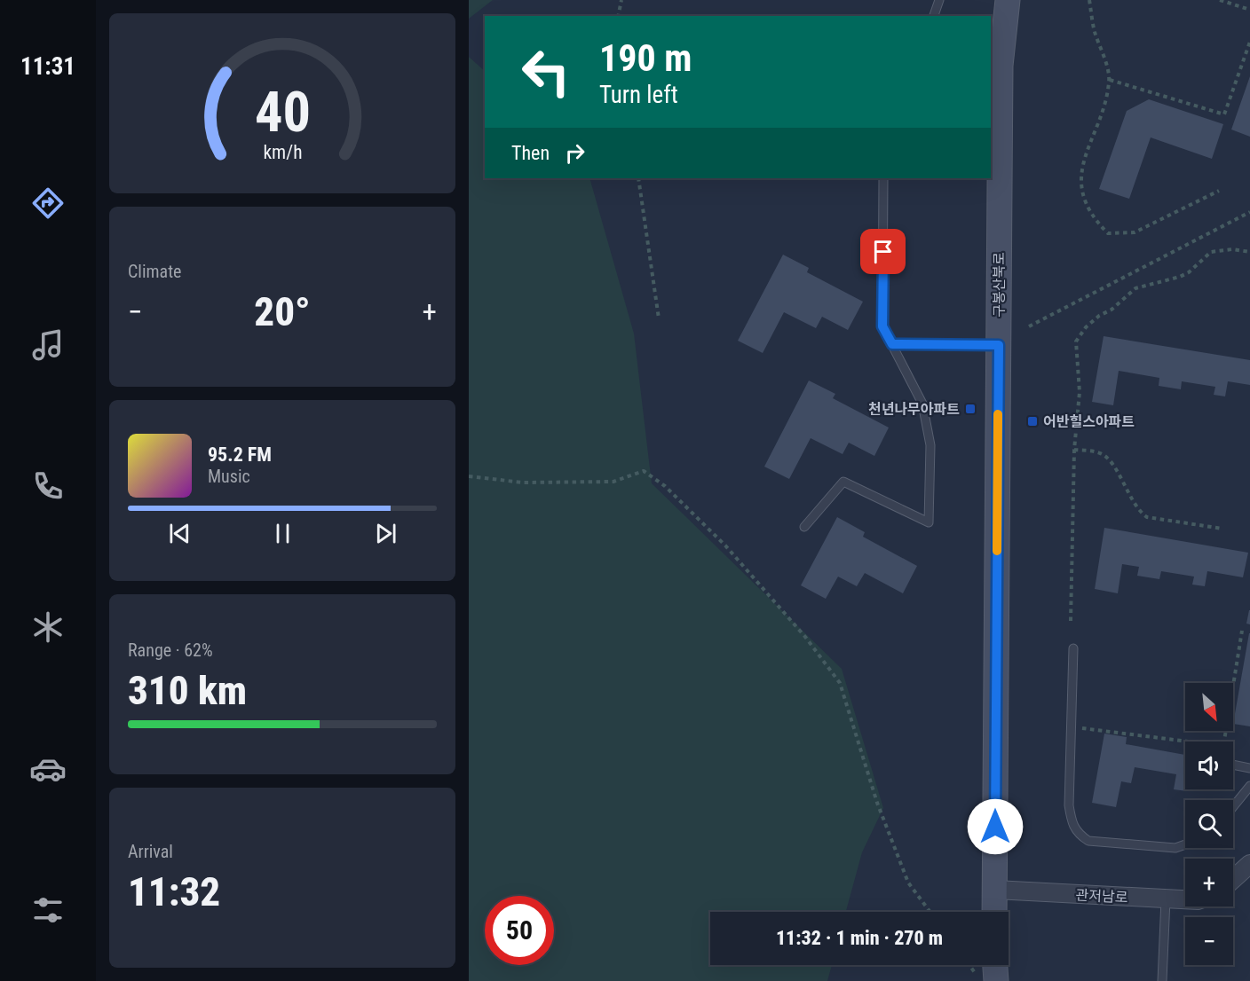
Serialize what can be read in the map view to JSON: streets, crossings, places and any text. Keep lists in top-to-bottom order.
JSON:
{
  "streets": {
    "main road": ["구봉산북로"],
    "street": ["관저남로"]
  },
  "crossings": [
    ["구봉산북로", "관저남로"]
  ],
  "places": {
    "transit": ["천년나무아파트", "어반힐스아파트"]
  },
  "north": "bottom right",
  "page": {
    "tabs": "11:31",
    "turn": ["190 m", "Turn left"],
    "then": "Then",
    "tile": [
      "Climate",
      ["Range · 62%", "310 km"],
      ["Arrival", "11:32"]
    ],
    "heat": ["−", "20°", "+"],
    "song": ["95.2 FM", "Music"],
    "map_buttons": ["+", "−"],
    "limit": "50",
    "trip": "11:32 · 1 min · 270 m",
    "gauge": ["40", "km/h"]
  }
}
